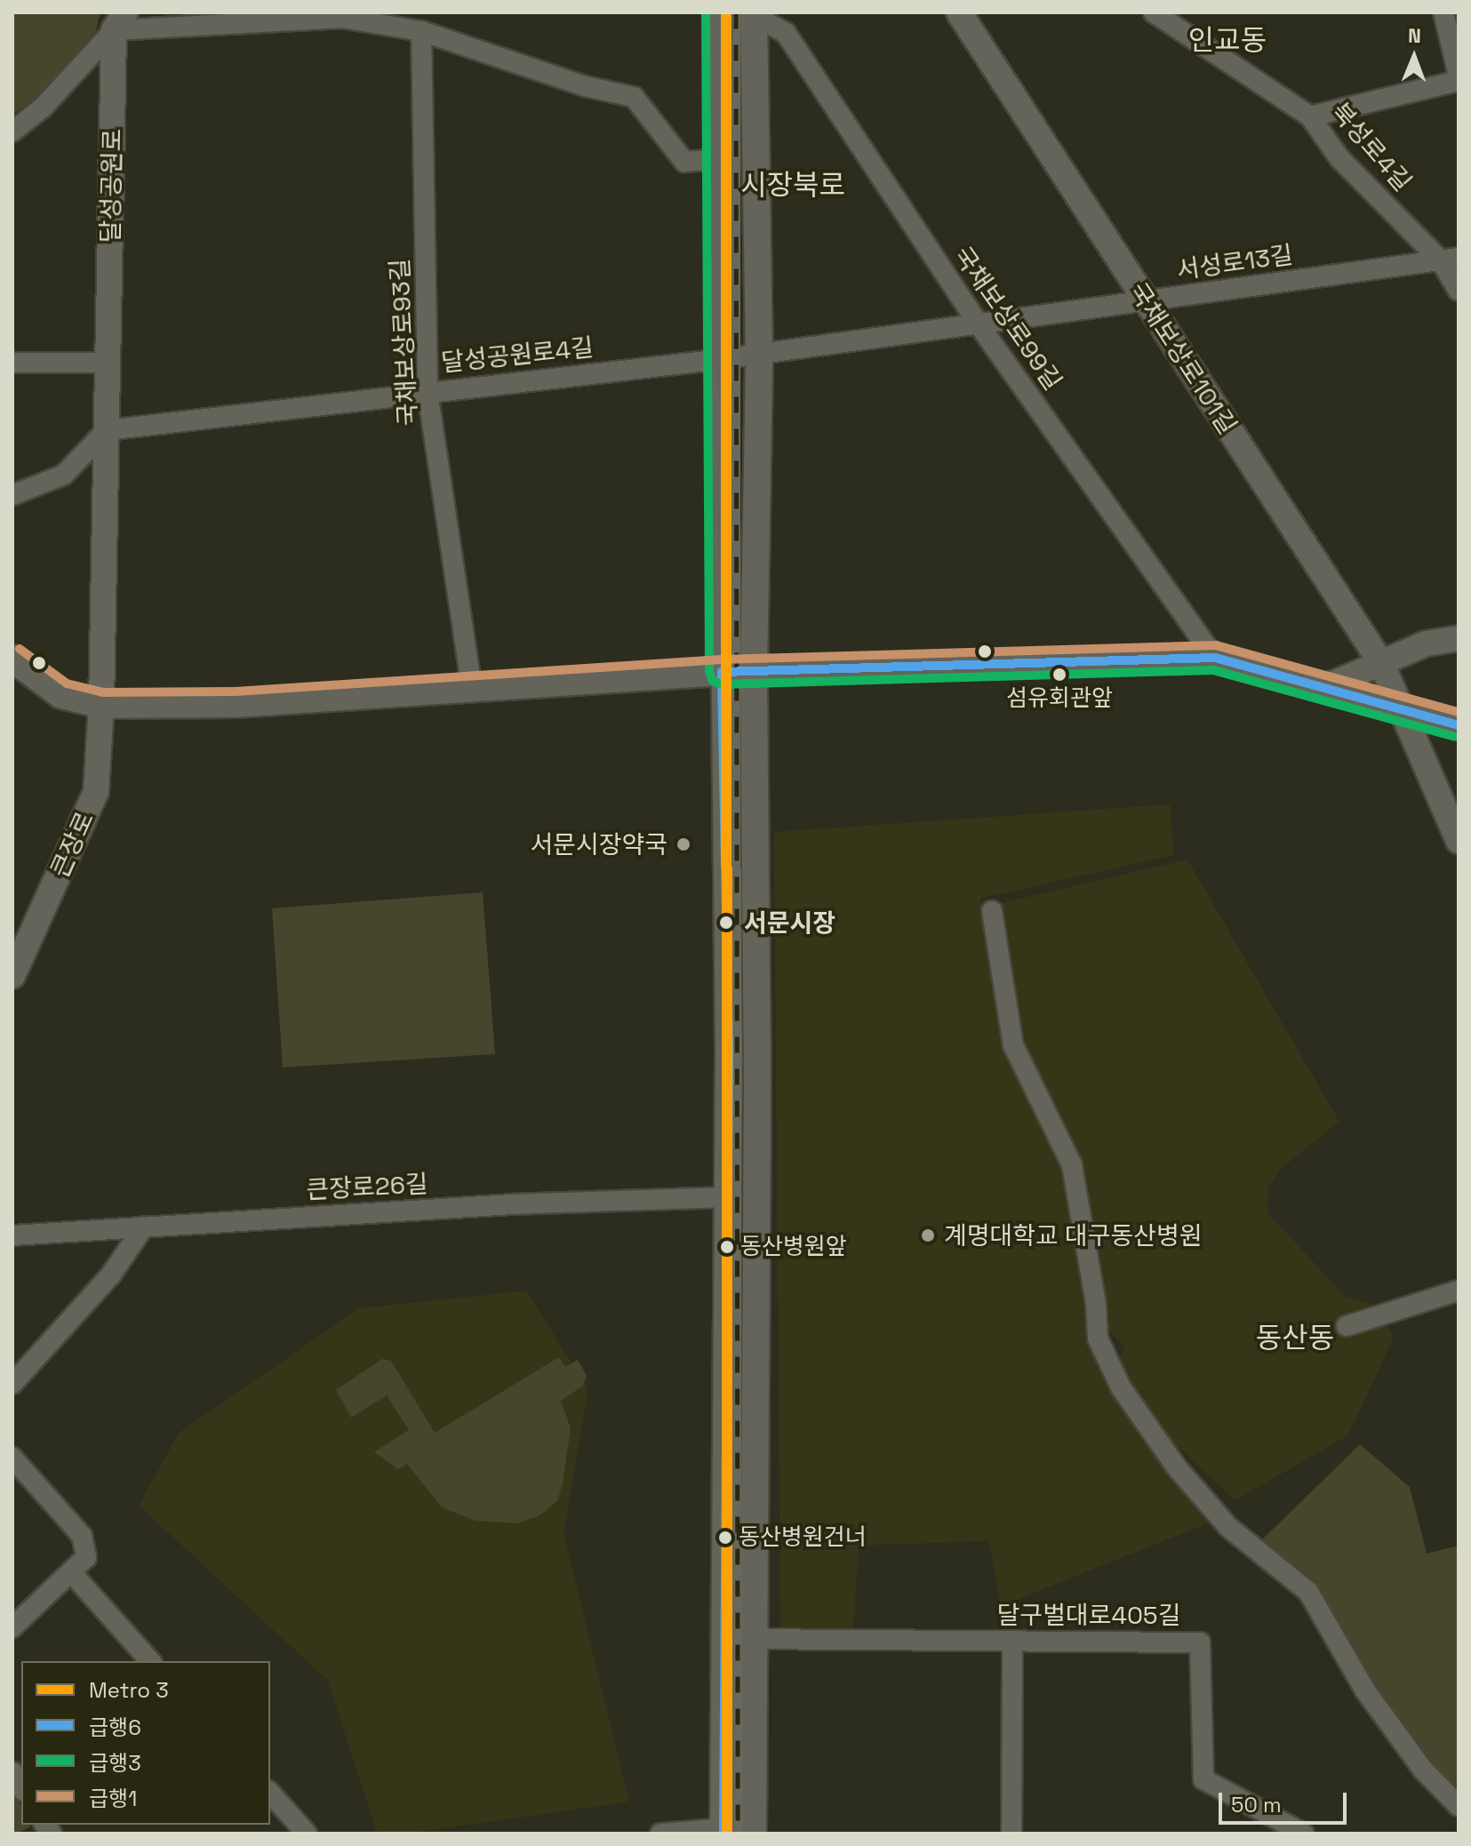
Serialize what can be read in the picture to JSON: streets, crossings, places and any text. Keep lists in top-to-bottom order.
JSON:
{
  "streets": {
    "street": [
      "북성로4길",
      "달성공원로",
      "서성로13길",
      "국채보상로99길",
      "국채보상로93길",
      "달성공원로4길",
      "국채보상로101길",
      "큰장로",
      "큰장로26길",
      "달구벌대로405길"
    ]
  },
  "crossings": [
    ["북성로4길", "서성로13길"],
    ["달성공원로", "달성공원로4길"],
    ["달성공원로", "큰장로"],
    ["서성로13길", "국채보상로99길"],
    ["서성로13길", "달성공원로4길"],
    ["서성로13길", "국채보상로101길"],
    ["국채보상로93길", "달성공원로4길"]
  ],
  "districts": ["인교동", "시장북로", "동산동"],
  "places": [
    "섬유회관앞",
    "서문시장약국",
    "서문시장",
    "계명대학교 대구동산병원",
    "동산병원앞",
    "동산병원건너"
  ],
  "lines": [
    "metro line 3",
    "transit line 급행3",
    "transit line 급행1",
    "transit line 급행6"
  ],
  "legend": [
    "Metro 3",
    "급행6",
    "급행3",
    "급행1"
  ],
  "scale_bar": "50 m",
  "north": "top"
}
